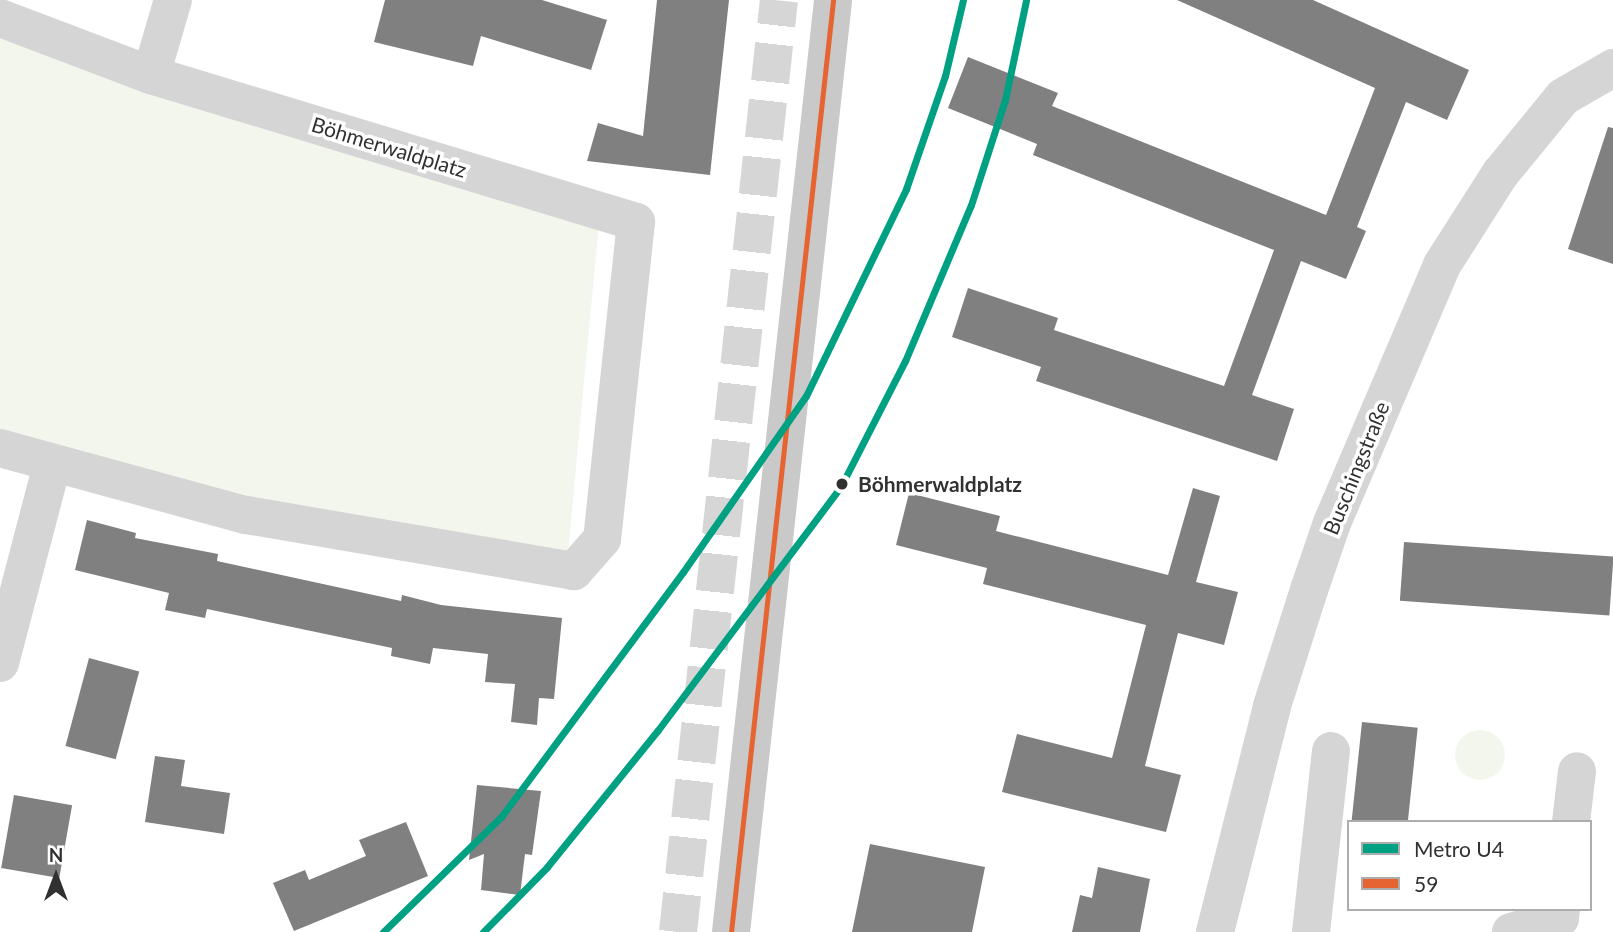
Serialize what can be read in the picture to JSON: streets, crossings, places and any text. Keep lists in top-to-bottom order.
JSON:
{
  "streets": {
    "street": ["Böhmerwaldplatz", "Buschingstraße"]
  },
  "places": ["Böhmerwaldplatz"],
  "lines": ["metro line U4", "transit line 59"],
  "legend": ["Metro U4", "59"],
  "north": "top"
}
